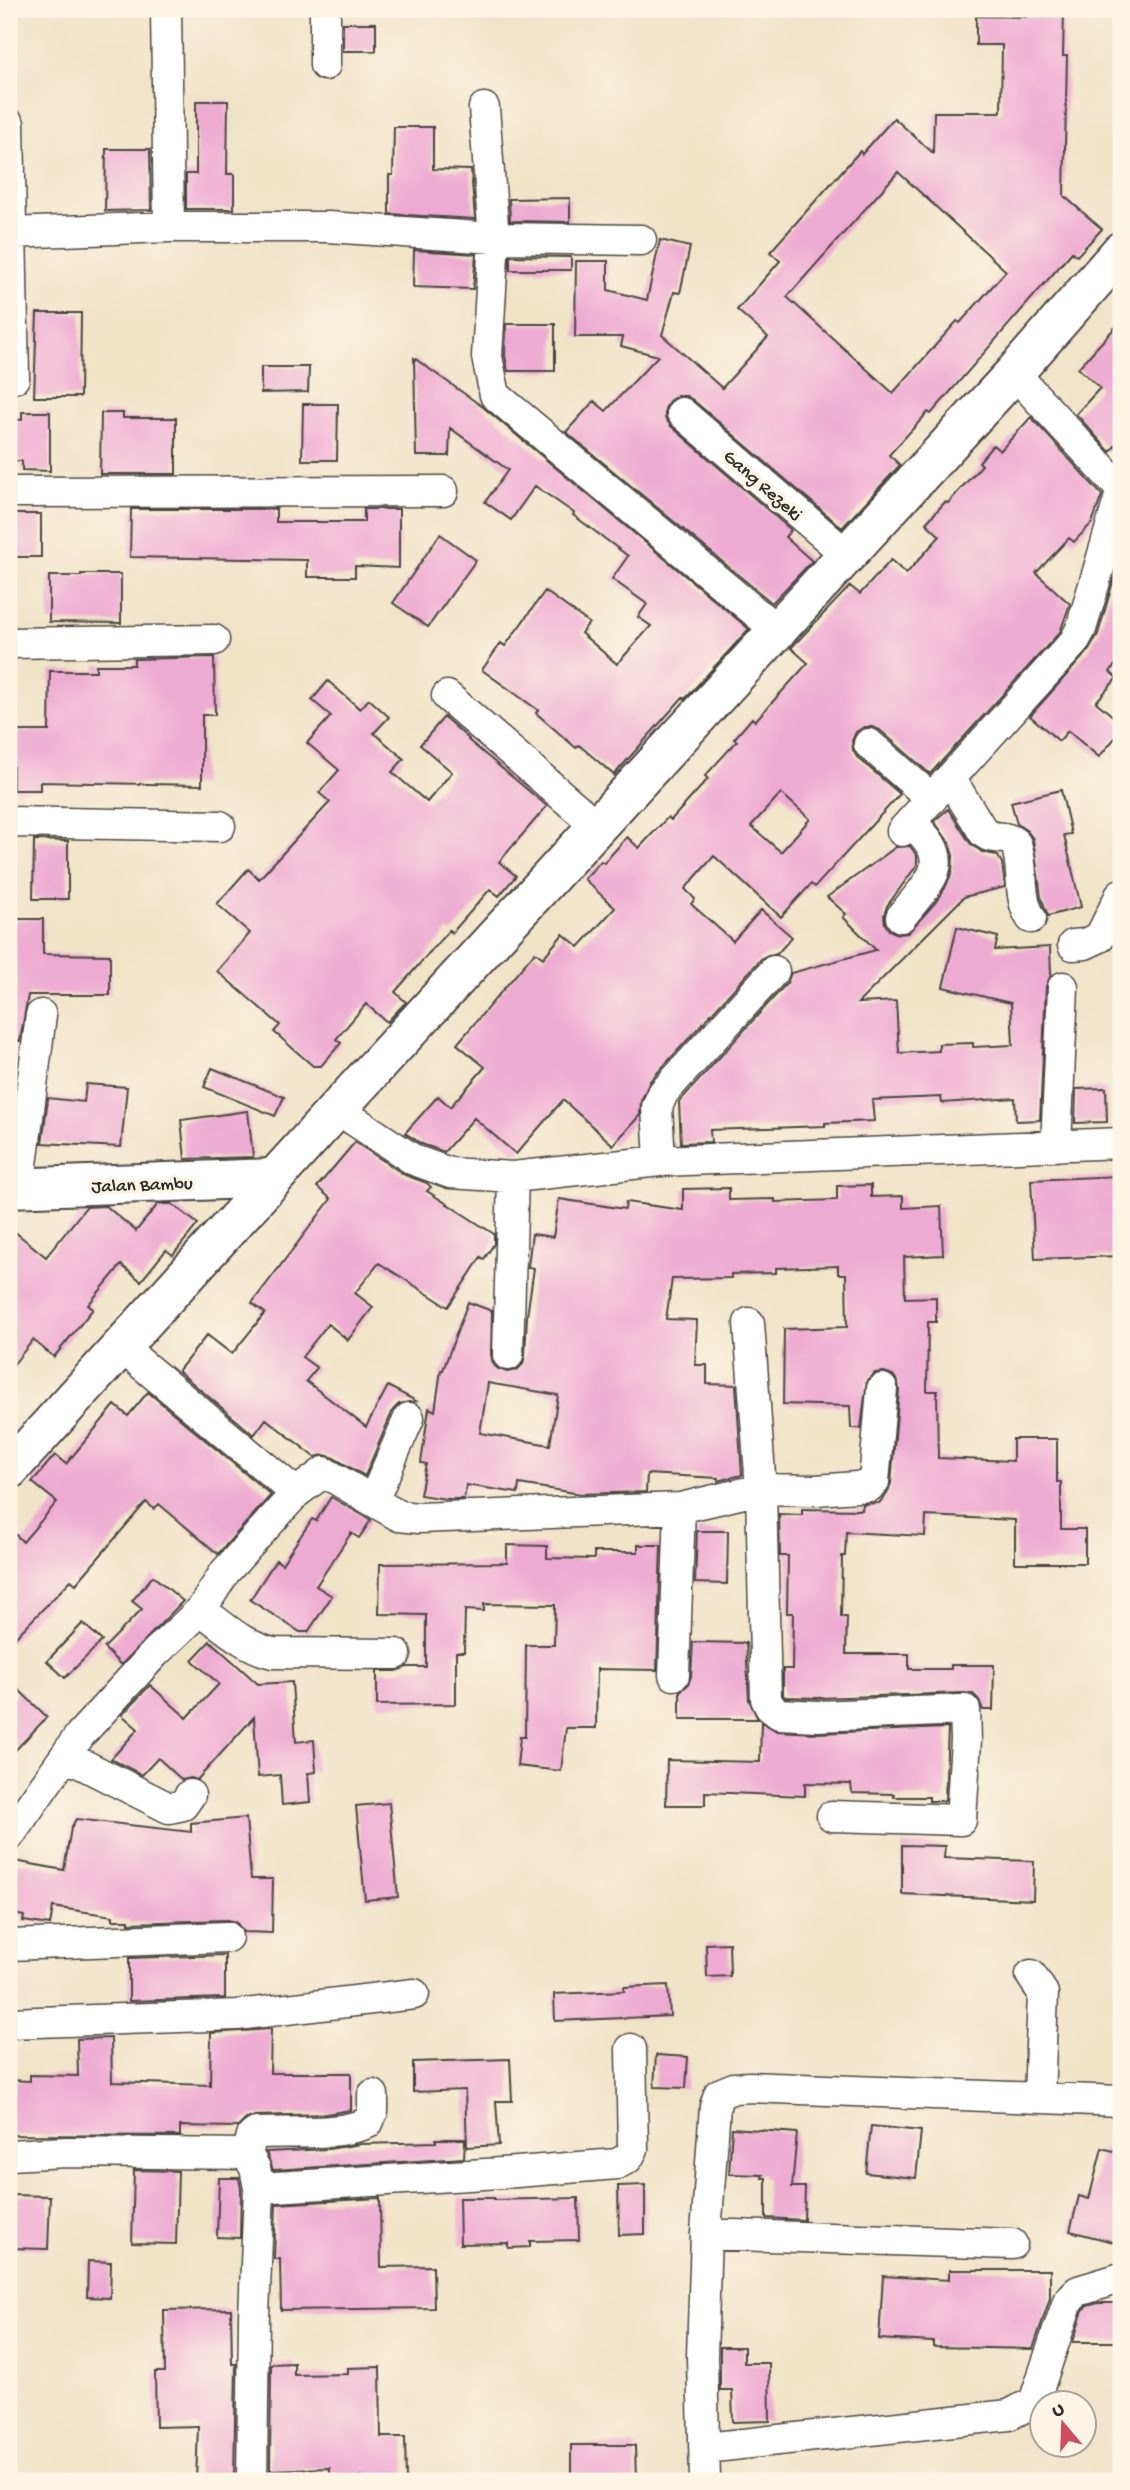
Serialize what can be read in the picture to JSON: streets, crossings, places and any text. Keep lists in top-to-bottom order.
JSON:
{
  "streets": {
    "main road": ["Jalan Bambu"],
    "street": ["Gang Rezeki"]
  },
  "north": "top"
}
